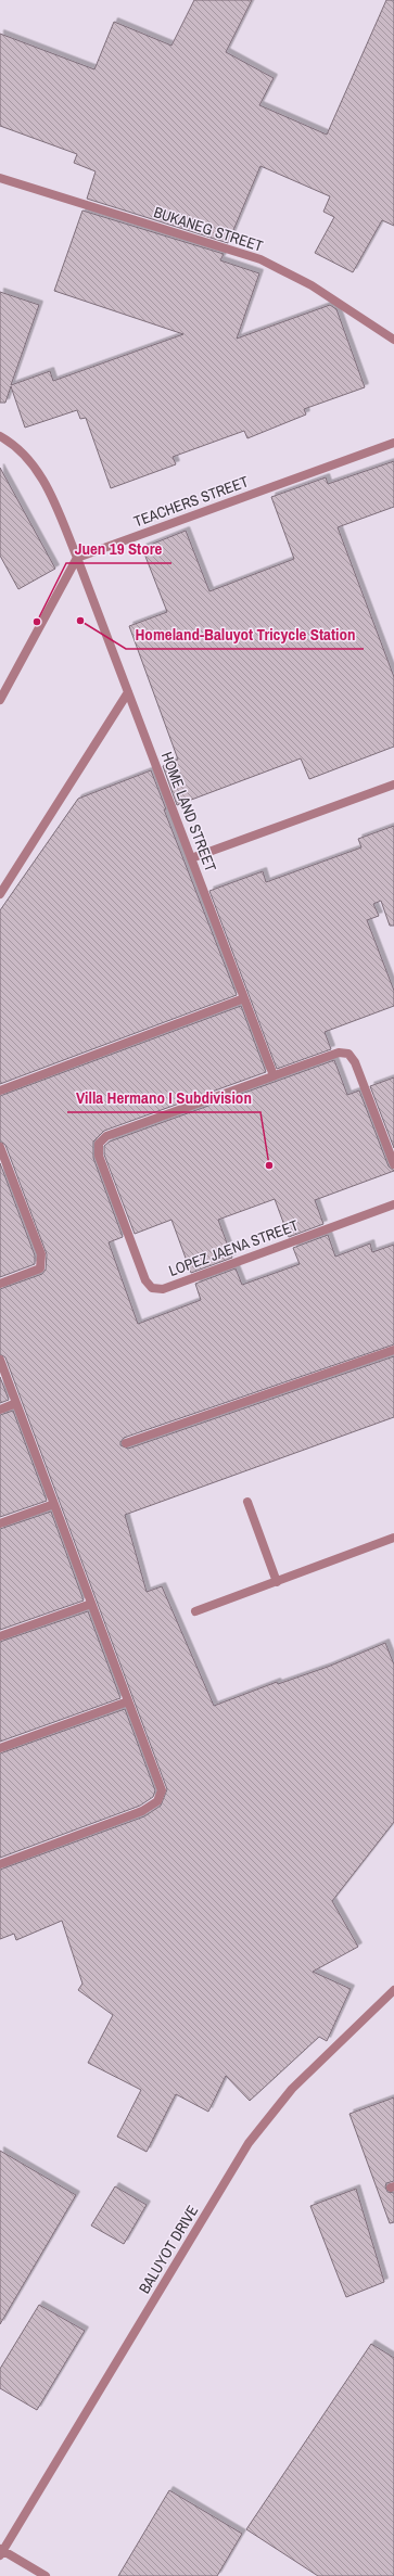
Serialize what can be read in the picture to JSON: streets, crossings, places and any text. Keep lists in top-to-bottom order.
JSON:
{
  "streets": {
    "street": [
      "BUKANEG STREET",
      "TEACHERS STREET",
      "HOME LAND STREET",
      "LOPEZ JAENA STREET",
      "BALUYOT DRIVE"
    ]
  },
  "crossings": [
    ["TEACHERS STREET", "HOME LAND STREET"],
    ["HOME LAND STREET", "LOPEZ JAENA STREET"]
  ],
  "places": ["Homeland-Baluyot Tricycle Station", "Juen 19 Store", "Villa Hermano I Subdivision"]
}
